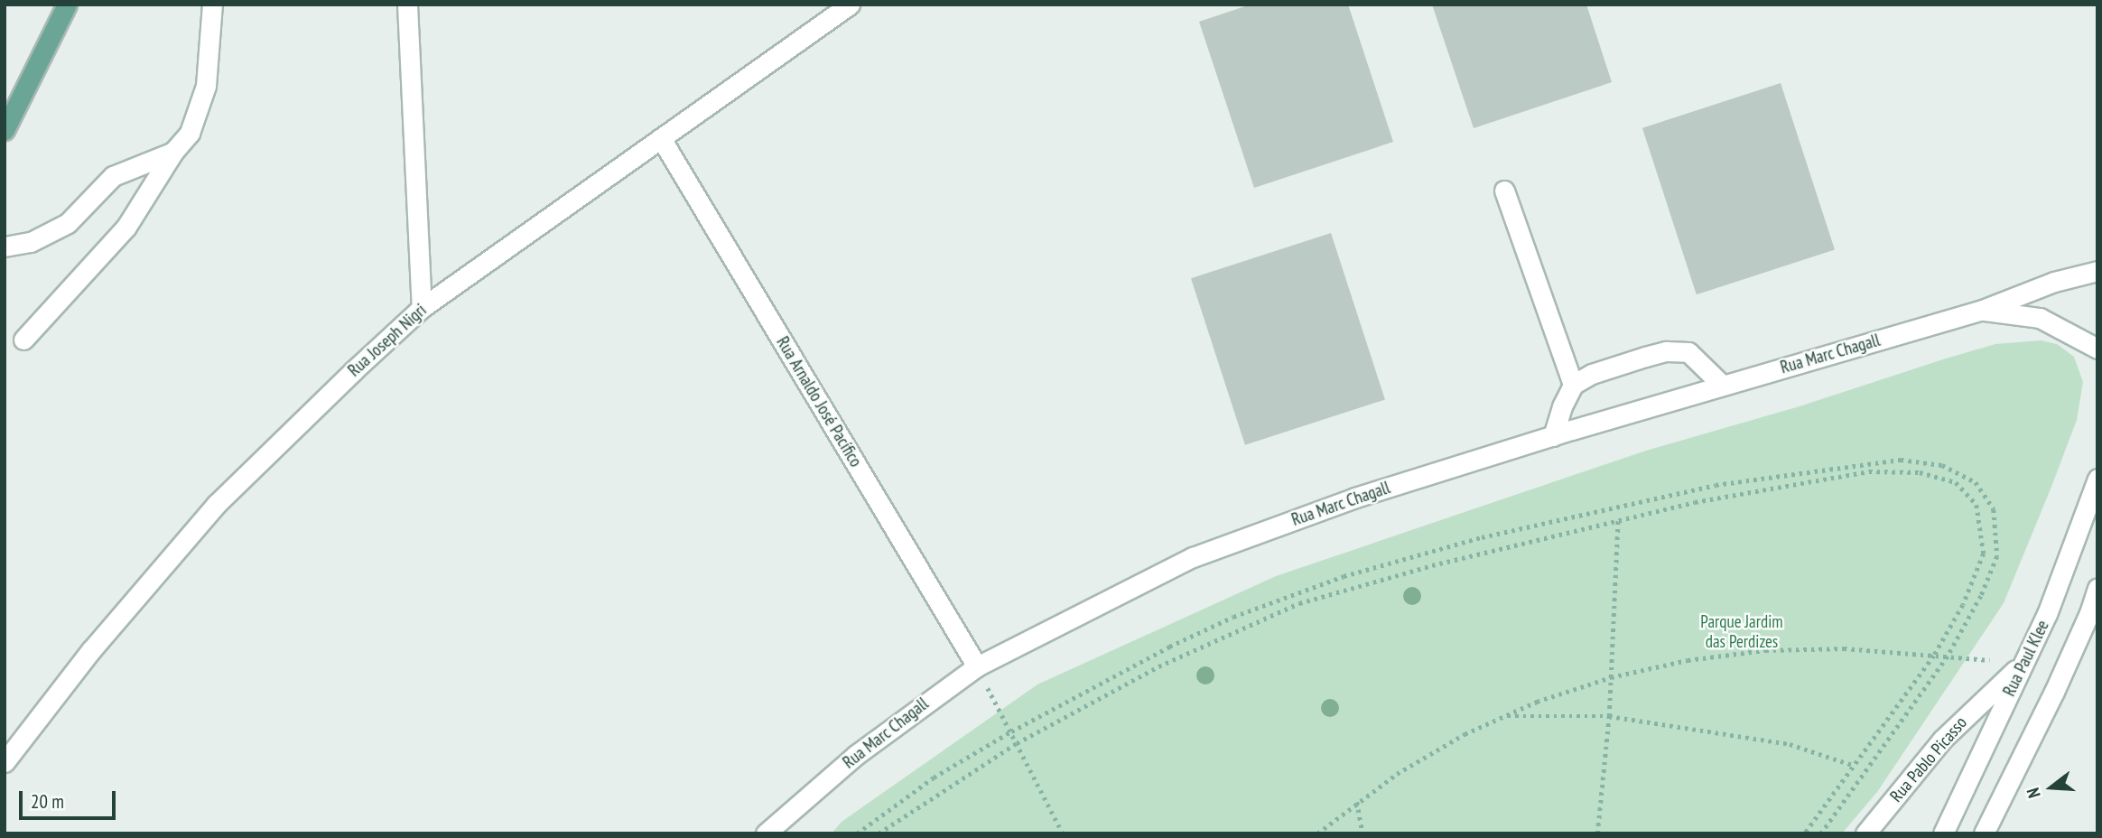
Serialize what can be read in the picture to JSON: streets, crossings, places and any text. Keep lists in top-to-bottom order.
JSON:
{
  "streets": {
    "street": [
      "Rua Joseph Nigri",
      "Rua Marc Chagall",
      "Rua Arnaldo José Pacífico",
      "Rua Paul Klee",
      "Rua Pablo Picasso"
    ]
  },
  "crossings": [
    ["Rua Joseph Nigri", "Rua Arnaldo José Pacífico"],
    ["Rua Marc Chagall", "Rua Arnaldo José Pacífico"],
    ["Rua Paul Klee", "Rua Pablo Picasso"]
  ],
  "parks": ["Parque Jardim das Perdizes"],
  "scale_bar": "20 m",
  "north": "left"
}
